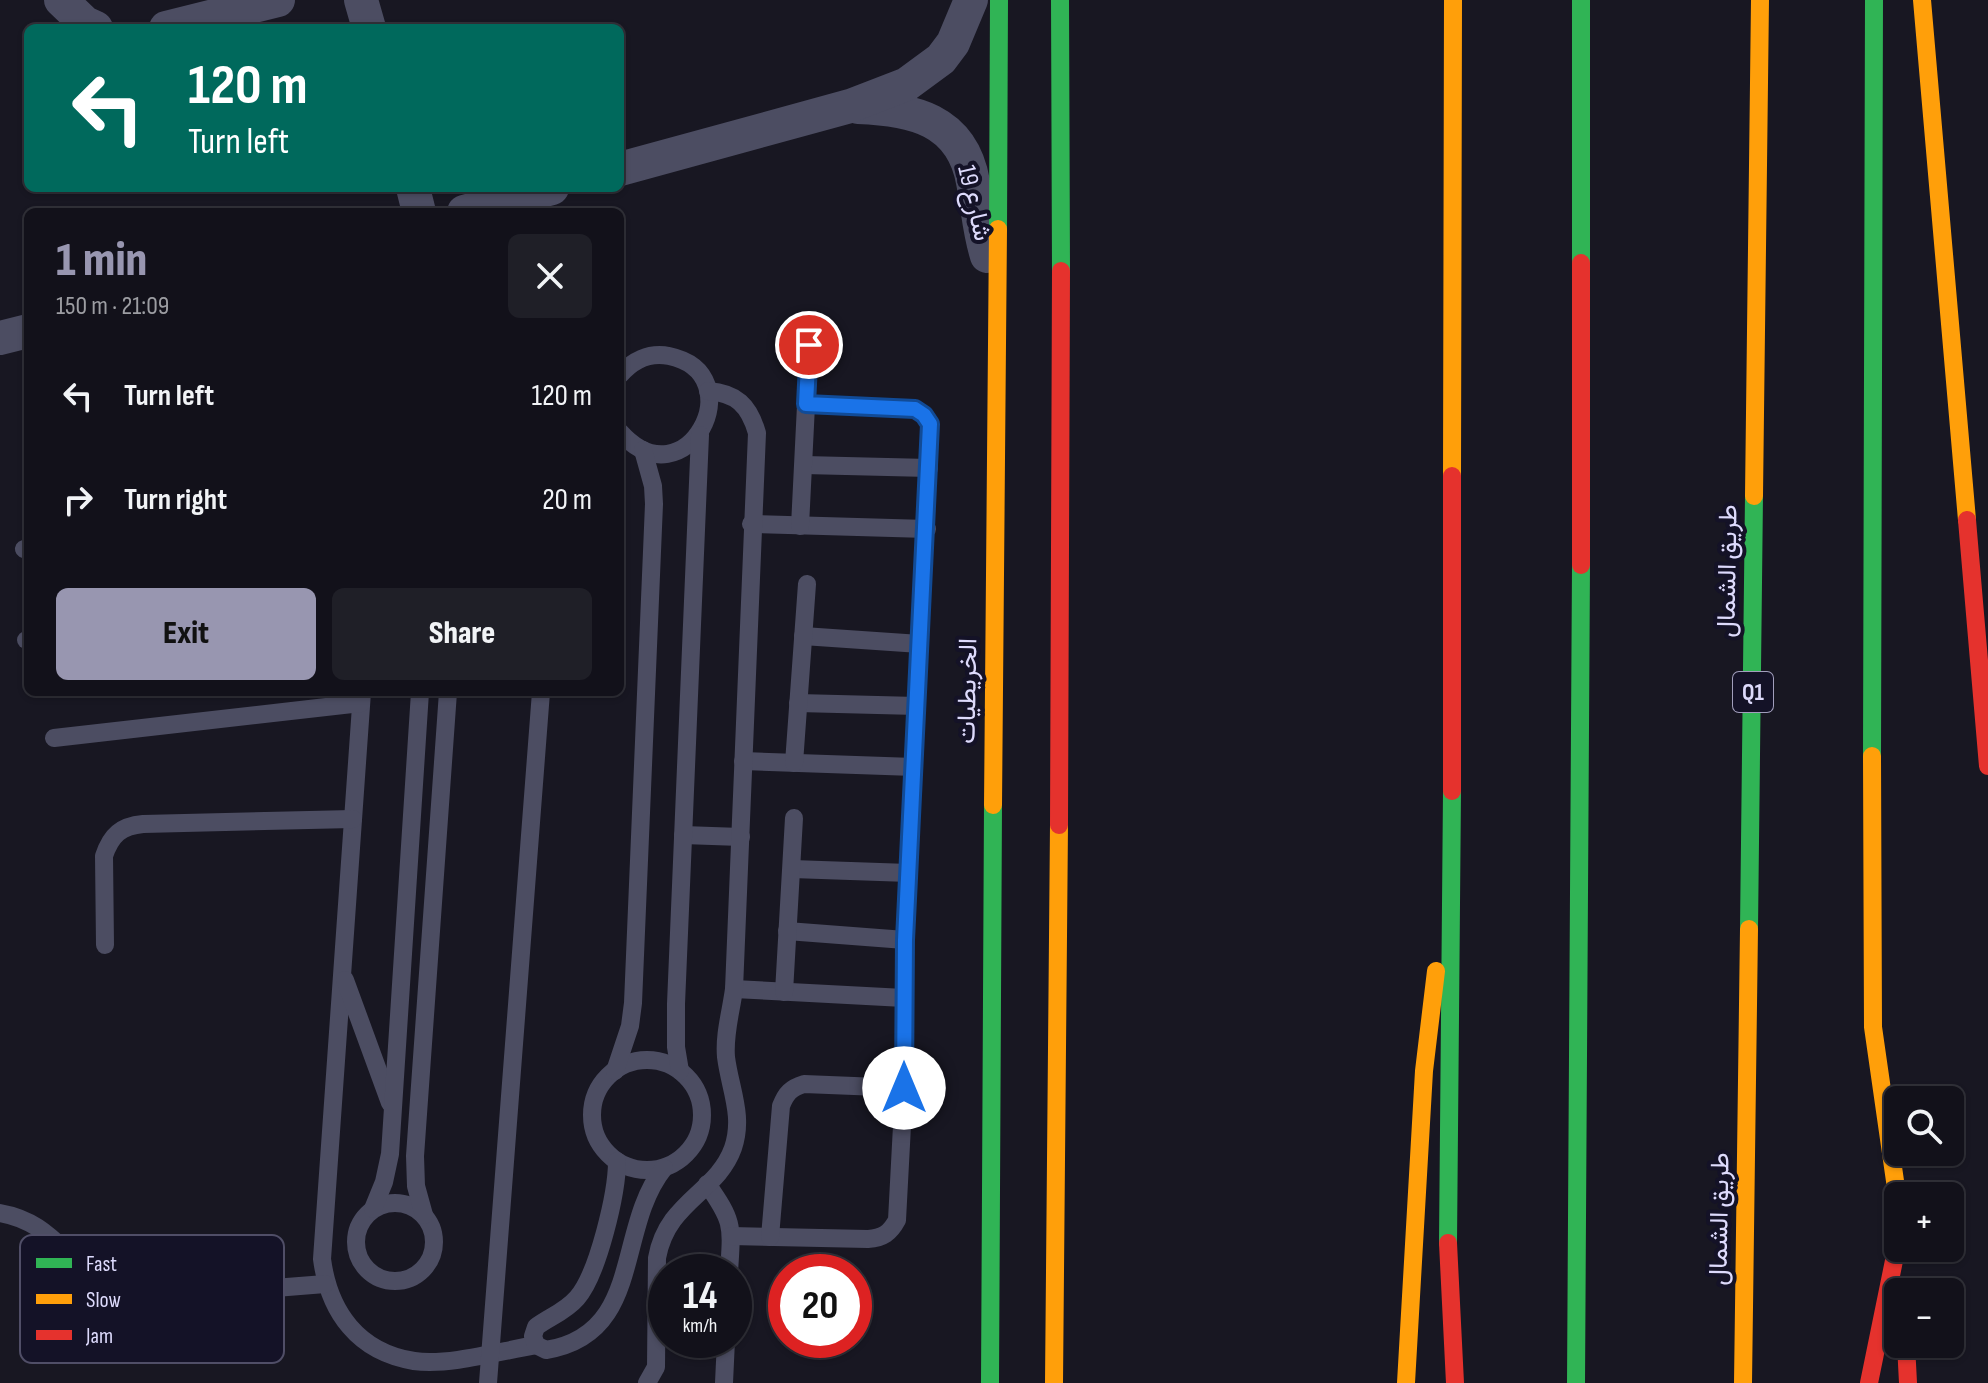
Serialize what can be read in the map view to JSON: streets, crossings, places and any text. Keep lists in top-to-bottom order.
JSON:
{
  "streets": {
    "main road": ["طريق الشمال", "الخريطيات", "Q1"],
    "street": ["شارع 19"]
  },
  "crossings": [
    ["شارع 19", "الخريطيات"]
  ],
  "legend": ["Fast", "Slow", "Jam"],
  "page": {
    "turn": ["120 m", "Turn left"],
    "heading": ["1 min", "150 m · 21:09"],
    "list": [
      {
        "name": "Turn left",
        "value": "120 m"
      },
      {
        "name": "Turn right",
        "value": "20 m"
      }
    ],
    "buttons": ["Exit", "Share"],
    "map_buttons": ["+", "−"],
    "speed": "14 km/h",
    "limit": "20"
  }
}
